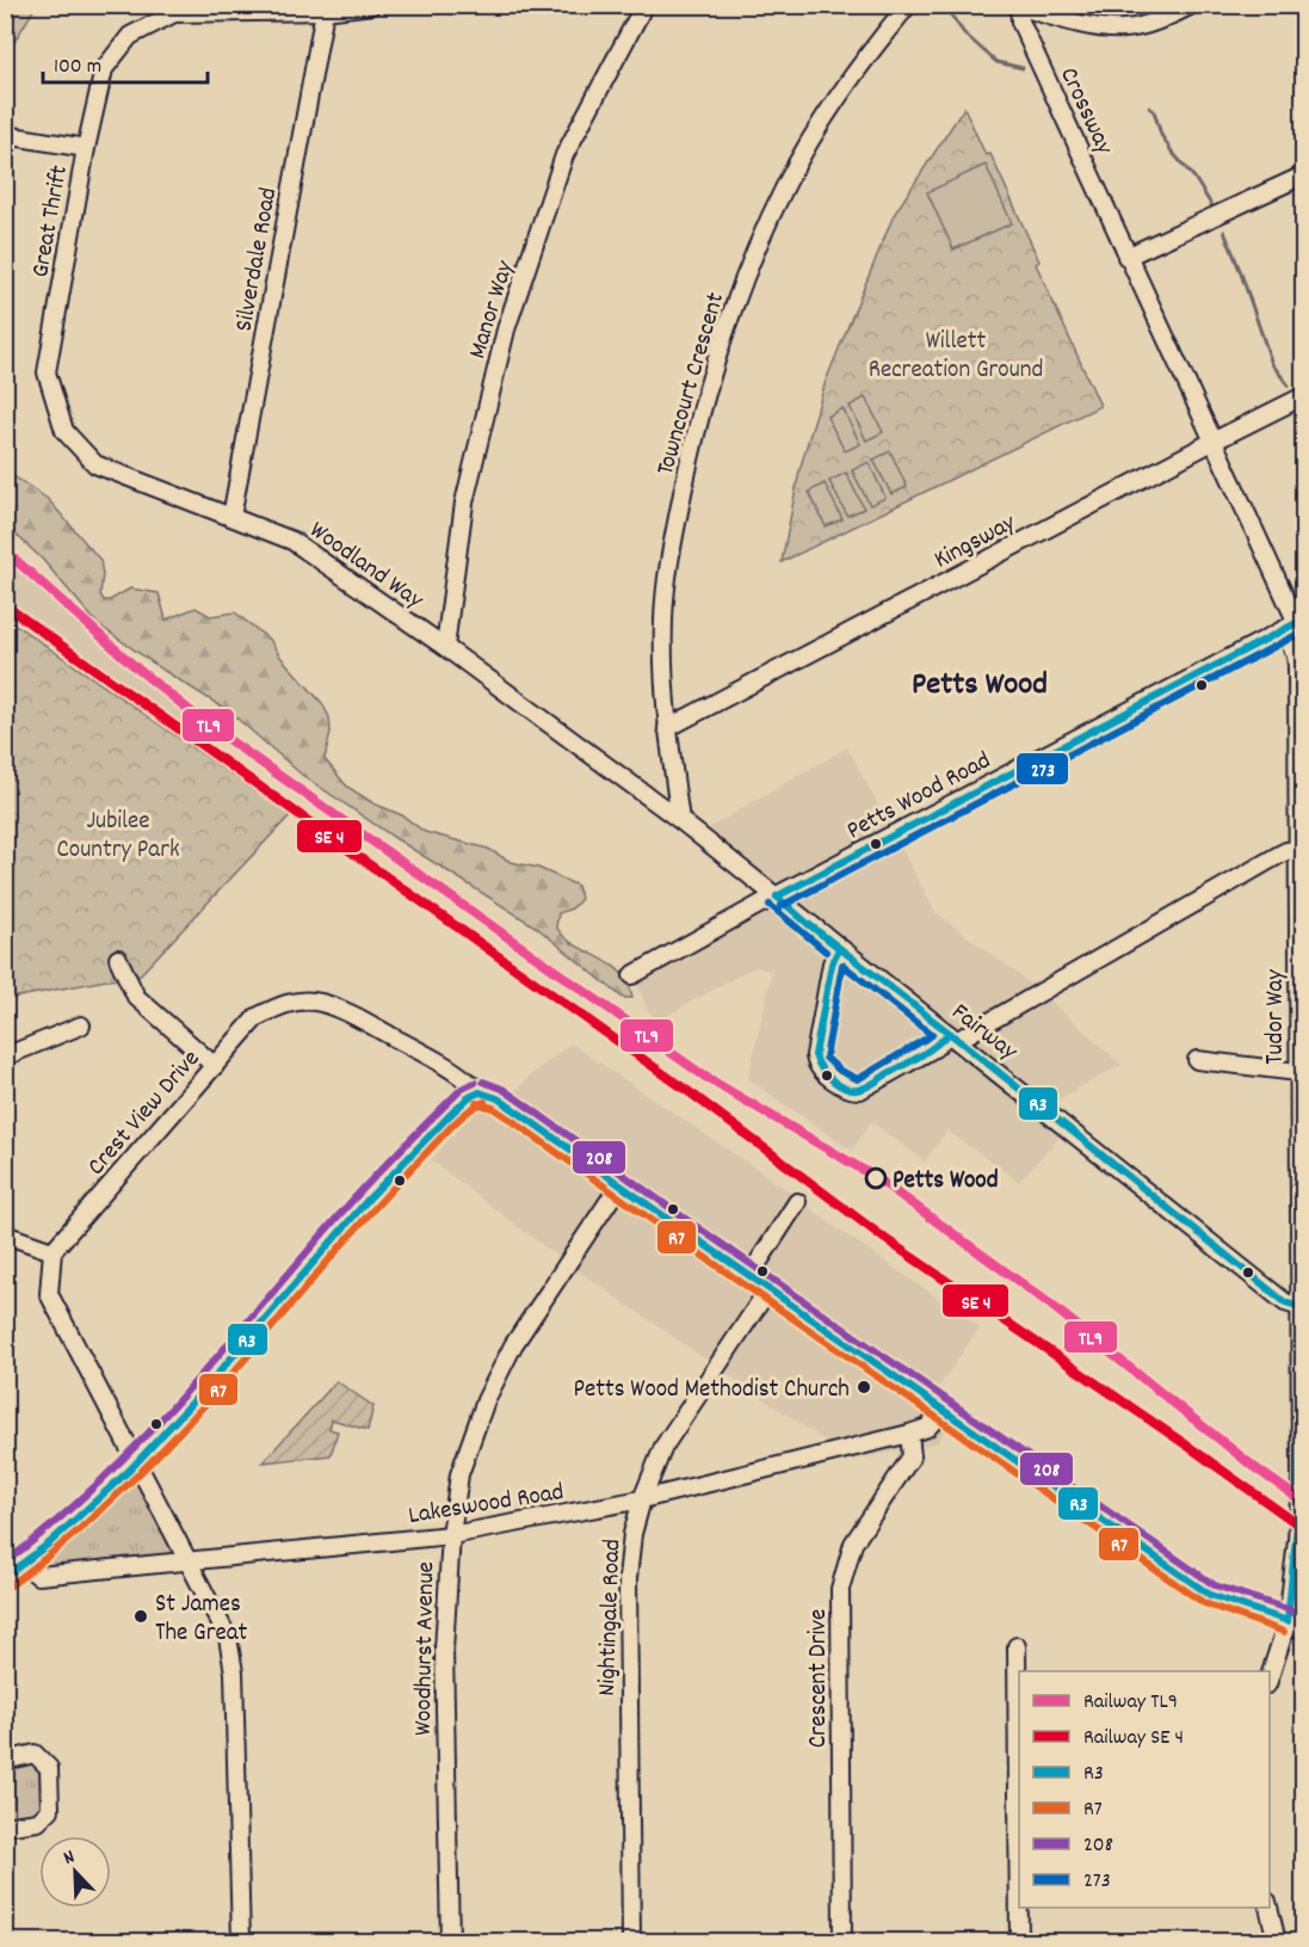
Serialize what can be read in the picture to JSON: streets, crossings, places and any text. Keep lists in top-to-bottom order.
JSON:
{
  "streets": {
    "street": [
      "Crossway",
      "Great Thrift",
      "Silverdale Road",
      "Manor Way",
      "Towncourt Crescent",
      "Kingsway",
      "Woodland Way",
      "Petts Wood Road",
      "Tudor Way",
      "Fairway",
      "Crest View Drive",
      "Lakeswood Road",
      "Nightingale Road",
      "Woodhurst Avenue",
      "Crescent Drive"
    ]
  },
  "crossings": [
    ["Crossway", "Kingsway"],
    ["Crossway", "Petts Wood Road"],
    ["Crossway", "Tudor Way"],
    ["Great Thrift", "Silverdale Road"],
    ["Great Thrift", "Woodland Way"],
    ["Silverdale Road", "Woodland Way"],
    ["Manor Way", "Woodland Way"],
    ["Towncourt Crescent", "Kingsway"],
    ["Towncourt Crescent", "Woodland Way"],
    ["Woodland Way", "Petts Wood Road"],
    ["Woodland Way", "Fairway"],
    ["Petts Wood Road", "Tudor Way"],
    ["Petts Wood Road", "Fairway"],
    ["Tudor Way", "Fairway"],
    ["Tudor Way", "Crest View Drive"],
    ["Crest View Drive", "Lakeswood Road"],
    ["Crest View Drive", "Nightingale Road"],
    ["Crest View Drive", "Woodhurst Avenue"],
    ["Lakeswood Road", "Nightingale Road"],
    ["Lakeswood Road", "Woodhurst Avenue"],
    ["Lakeswood Road", "Crescent Drive"]
  ],
  "districts": ["Petts Wood"],
  "parks": ["Willett Recreation Ground", "Jubilee Country Park"],
  "places": ["Petts Wood", "Petts Wood Methodist Church", "St James The Great"],
  "lines": [
    "rail line TL9",
    "transit line R3",
    "transit line 273",
    "transit line 208",
    "transit line R7"
  ],
  "legend": [
    "Railway TL9",
    "Railway SE 4",
    "R3",
    "R7",
    "208",
    "273"
  ],
  "scale_bar": "100 m",
  "north": "top left"
}
